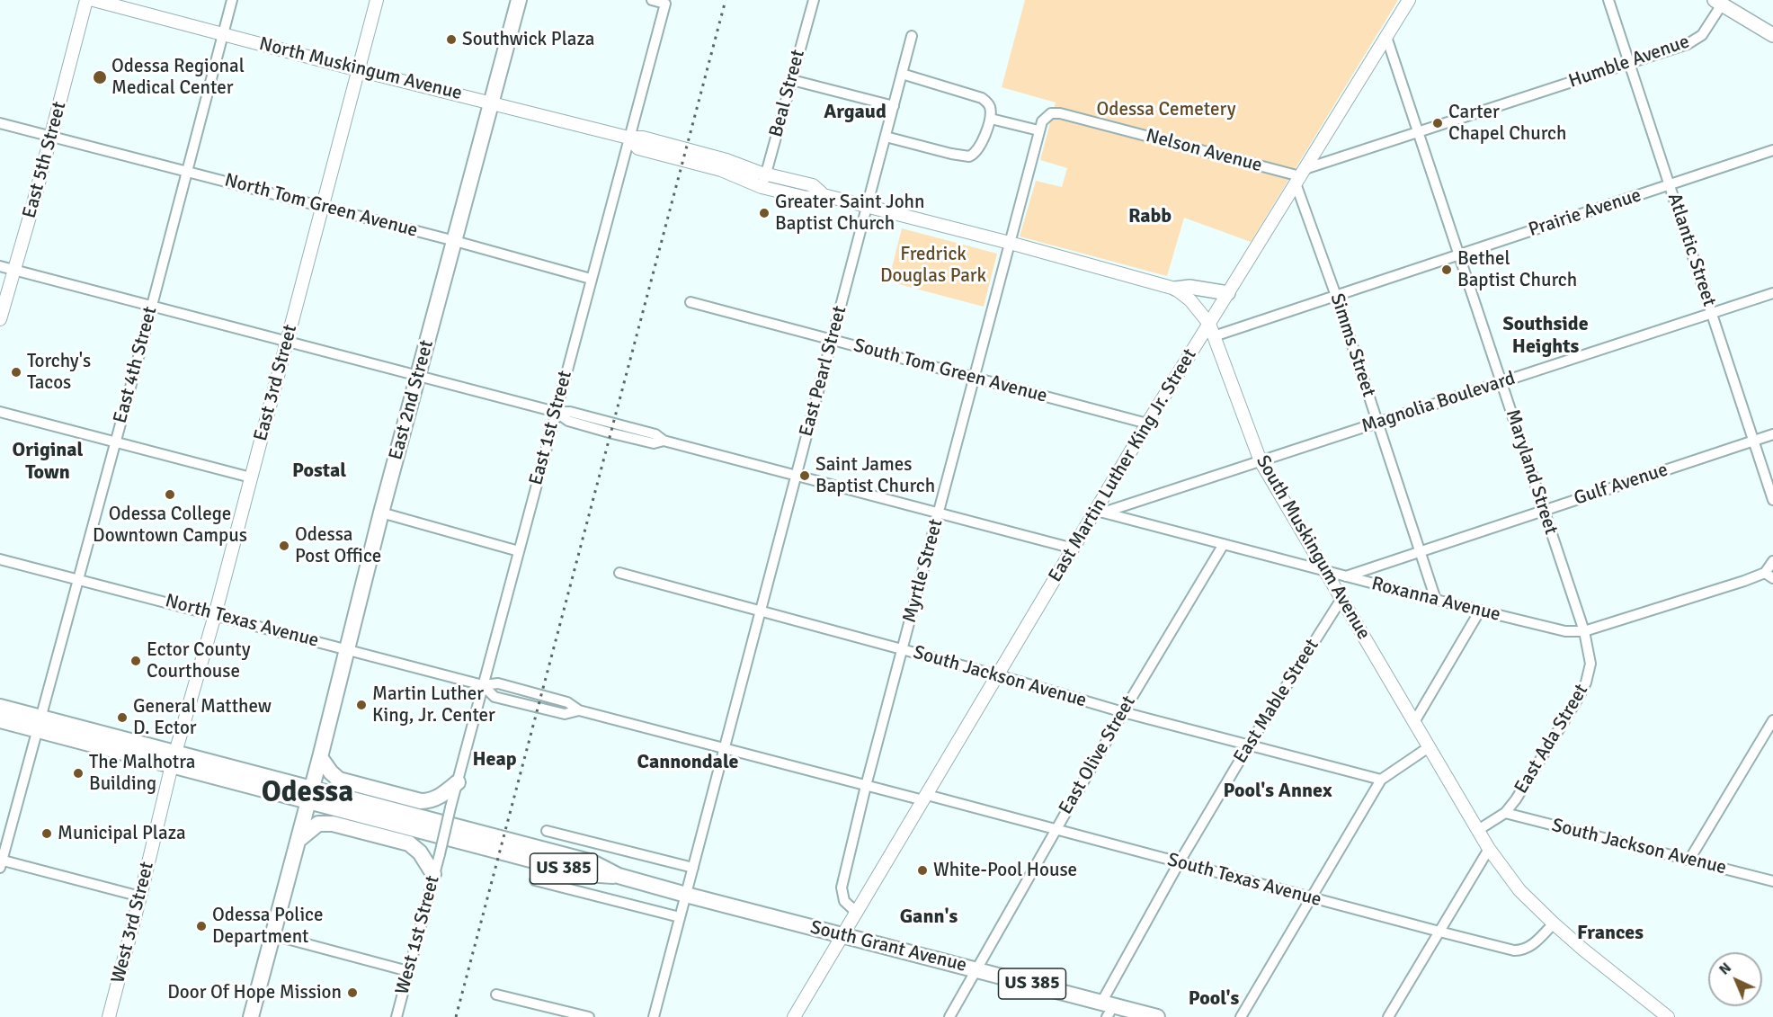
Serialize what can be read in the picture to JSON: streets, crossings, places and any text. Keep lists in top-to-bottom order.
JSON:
{
  "streets": {
    "main road": ["East 2nd Street", "US 385", "South Grant Avenue"],
    "street": [
      "Humble Avenue",
      "North Muskingum Avenue",
      "Beal Street",
      "Nelson Avenue",
      "East 5th Street",
      "North Tom Green Avenue",
      "Prairie Avenue",
      "Atlantic Street",
      "Simms Street",
      "East 4th Street",
      "East Pearl Street",
      "South Tom Green Avenue",
      "East 3rd Street",
      "Magnolia Boulevard",
      "East 1st Street",
      "East Martin Luther King Jr. Street",
      "Maryland Street",
      "Gulf Avenue",
      "South Muskingum Avenue",
      "Myrtle Street",
      "Roxanna Avenue",
      "North Texas Avenue",
      "South Jackson Avenue",
      "East Mable Street",
      "East Ada Street",
      "East Olive Street",
      "South Texas Avenue",
      "West 3rd Street",
      "West 1st Street"
    ]
  },
  "crossings": [
    ["Humble Avenue", "Nelson Avenue"],
    ["Humble Avenue", "Atlantic Street"],
    ["Humble Avenue", "Simms Street"],
    ["Humble Avenue", "East Martin Luther King Jr. Street"],
    ["Humble Avenue", "Maryland Street"],
    ["North Muskingum Avenue", "East 4th Street"],
    ["North Muskingum Avenue", "East 3rd Street"],
    ["North Muskingum Avenue", "East 2nd Street"],
    ["North Muskingum Avenue", "East 1st Street"],
    ["North Muskingum Avenue", "South Muskingum Avenue"],
    ["Beal Street", "South Muskingum Avenue"],
    ["Nelson Avenue", "Simms Street"],
    ["Nelson Avenue", "East Martin Luther King Jr. Street"],
    ["Nelson Avenue", "Myrtle Street"],
    ["East 5th Street", "North Tom Green Avenue"],
    ["North Tom Green Avenue", "East 4th Street"],
    ["North Tom Green Avenue", "East 3rd Street"],
    ["North Tom Green Avenue", "East 2nd Street"],
    ["North Tom Green Avenue", "East 1st Street"],
    ["Prairie Avenue", "Atlantic Street"],
    ["Prairie Avenue", "Simms Street"],
    ["Prairie Avenue", "Maryland Street"],
    ["Prairie Avenue", "South Muskingum Avenue"],
    ["Atlantic Street", "Magnolia Boulevard"],
    ["Atlantic Street", "Gulf Avenue"],
    ["Simms Street", "Magnolia Boulevard"],
    ["Simms Street", "East Martin Luther King Jr. Street"],
    ["Simms Street", "Gulf Avenue"],
    ["Simms Street", "Roxanna Avenue"],
    ["East 4th Street", "North Texas Avenue"],
    ["East 4th Street", "US 385"],
    ["East Pearl Street", "South Tom Green Avenue"],
    ["East Pearl Street", "South Muskingum Avenue"],
    ["East Pearl Street", "South Jackson Avenue"],
    ["East Pearl Street", "South Texas Avenue"],
    ["East Pearl Street", "South Grant Avenue"],
    ["South Tom Green Avenue", "East Martin Luther King Jr. Street"],
    ["South Tom Green Avenue", "Myrtle Street"],
    ["East 3rd Street", "North Texas Avenue"],
    ["East 3rd Street", "US 385"],
    ["East 3rd Street", "West 3rd Street"],
    ["East 2nd Street", "North Texas Avenue"],
    ["East 2nd Street", "US 385"],
    ["East 2nd Street", "South Grant Avenue"],
    ["Magnolia Boulevard", "East Martin Luther King Jr. Street"],
    ["Magnolia Boulevard", "Maryland Street"],
    ["Magnolia Boulevard", "South Muskingum Avenue"],
    ["Magnolia Boulevard", "Roxanna Avenue"],
    ["East 1st Street", "North Texas Avenue"],
    ["East 1st Street", "South Texas Avenue"],
    ["East 1st Street", "West 1st Street"],
    ["East Martin Luther King Jr. Street", "Maryland Street"],
    ["East Martin Luther King Jr. Street", "South Muskingum Avenue"],
    ["East Martin Luther King Jr. Street", "Myrtle Street"],
    ["East Martin Luther King Jr. Street", "Roxanna Avenue"],
    ["East Martin Luther King Jr. Street", "South Jackson Avenue"],
    ["East Martin Luther King Jr. Street", "South Texas Avenue"],
    ["East Martin Luther King Jr. Street", "South Grant Avenue"],
    ["Maryland Street", "Gulf Avenue"],
    ["Maryland Street", "Roxanna Avenue"],
    ["Maryland Street", "East Ada Street"],
    ["Gulf Avenue", "Roxanna Avenue"],
    ["South Muskingum Avenue", "Myrtle Street"],
    ["South Muskingum Avenue", "Roxanna Avenue"],
    ["South Muskingum Avenue", "East Mable Street"],
    ["South Muskingum Avenue", "East Ada Street"],
    ["South Muskingum Avenue", "South Texas Avenue"],
    ["Myrtle Street", "South Jackson Avenue"],
    ["Myrtle Street", "South Texas Avenue"],
    ["Roxanna Avenue", "East Ada Street"],
    ["Roxanna Avenue", "East Olive Street"],
    ["North Texas Avenue", "South Texas Avenue"],
    ["South Jackson Avenue", "East Mable Street"],
    ["South Jackson Avenue", "East Ada Street"],
    ["South Jackson Avenue", "East Olive Street"],
    ["East Mable Street", "South Texas Avenue"],
    ["East Mable Street", "South Grant Avenue"],
    ["East Olive Street", "South Texas Avenue"],
    ["East Olive Street", "South Grant Avenue"],
    ["US 385", "West 3rd Street"],
    ["US 385", "South Grant Avenue"]
  ],
  "districts": [
    "Argaud",
    "Rabb",
    "Southside Heights",
    "Original Town",
    "Postal",
    "Heap",
    "Cannondale",
    "Pool's Annex",
    "Odessa",
    "Gann's",
    "Frances",
    "Pool's"
  ],
  "parks": ["Odessa Cemetery", "Fredrick Douglas Park"],
  "places": [
    "Southwick Plaza",
    "Odessa Regional Medical Center",
    "Carter Chapel Church",
    "Greater Saint John Baptist Church",
    "Bethel Baptist Church",
    "Torchy's Tacos",
    "Saint James Baptist Church",
    "Odessa College Downtown Campus",
    "Odessa Post Office",
    "Ector County Courthouse",
    "Martin Luther King, Jr. Center",
    "General Matthew D. Ector",
    "The Malhotra Building",
    "Municipal Plaza",
    "White-Pool House",
    "Odessa Police Department",
    "Door Of Hope Mission"
  ],
  "north": "top left"
}
